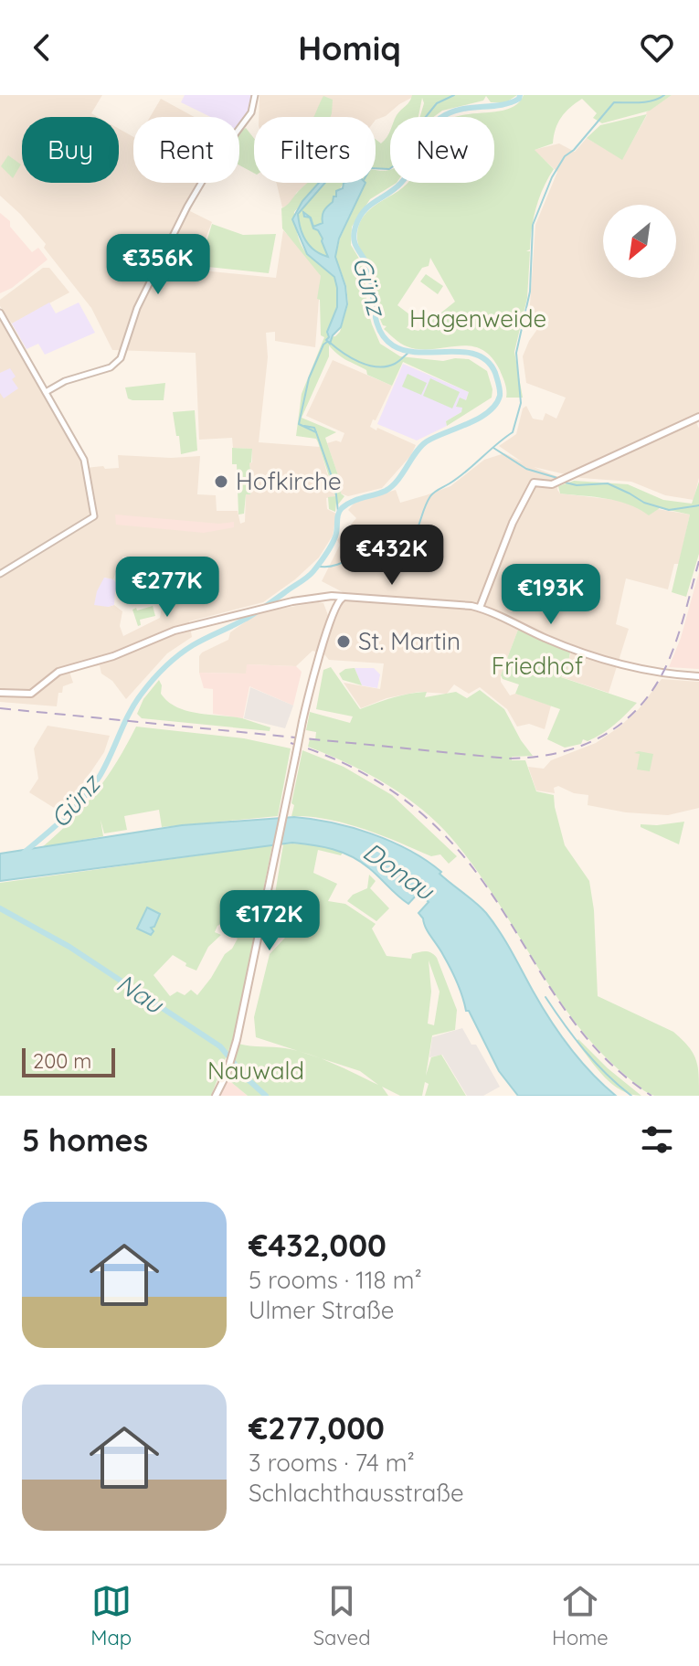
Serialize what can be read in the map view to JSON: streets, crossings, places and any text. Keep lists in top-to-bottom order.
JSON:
{
  "water": ["Günz", "Donau", "Nau"],
  "parks": ["Hagenweide", "Friedhof", "Nauwald"],
  "places": ["Hofkirche", "St. Martin"],
  "scale_bar": "200 m",
  "north": "bottom left",
  "page": {
    "header": "Homiq",
    "chip": [
      "Buy",
      "Rent",
      "Filters",
      "New"
    ],
    "price": [
      "€356K",
      "€432K",
      "€277K",
      "€193K",
      "€172K"
    ],
    "scale": "200 m",
    "heading": "5 homes",
    "list": [
      {
        "name": "€432,000",
        "note": "5 rooms · 118 m² · Ulmer Straße"
      },
      {
        "name": "€277,000",
        "note": "3 rooms · 74 m² · Schlachthausstraße"
      }
    ],
    "tabs": ["Map", "Saved", "Home"]
  }
}
